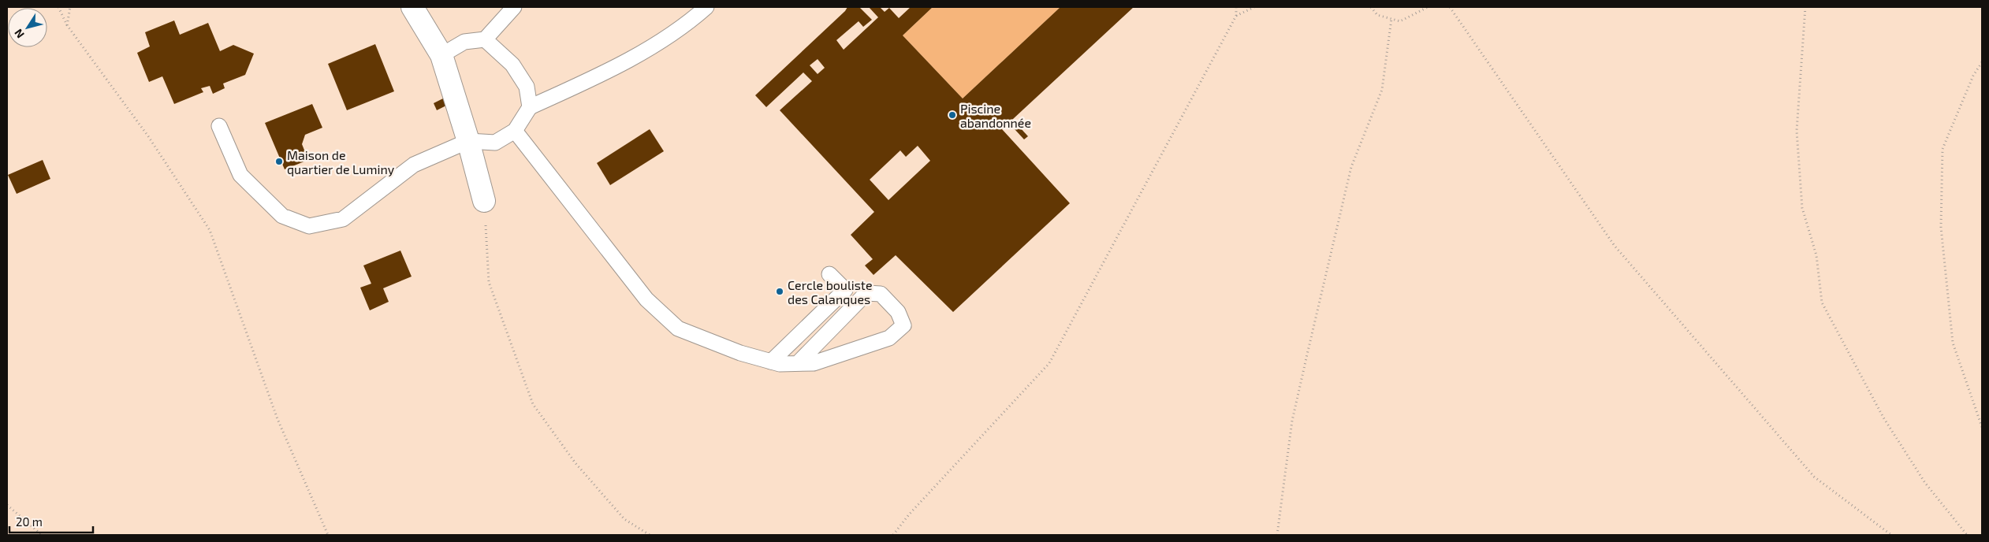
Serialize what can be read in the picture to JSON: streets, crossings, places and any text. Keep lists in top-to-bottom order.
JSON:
{
  "places": ["Piscine abandonnée", "Maison de quartier de Luminy", "Cercle bouliste des Calanques"],
  "scale_bar": "20 m",
  "north": "bottom left"
}
